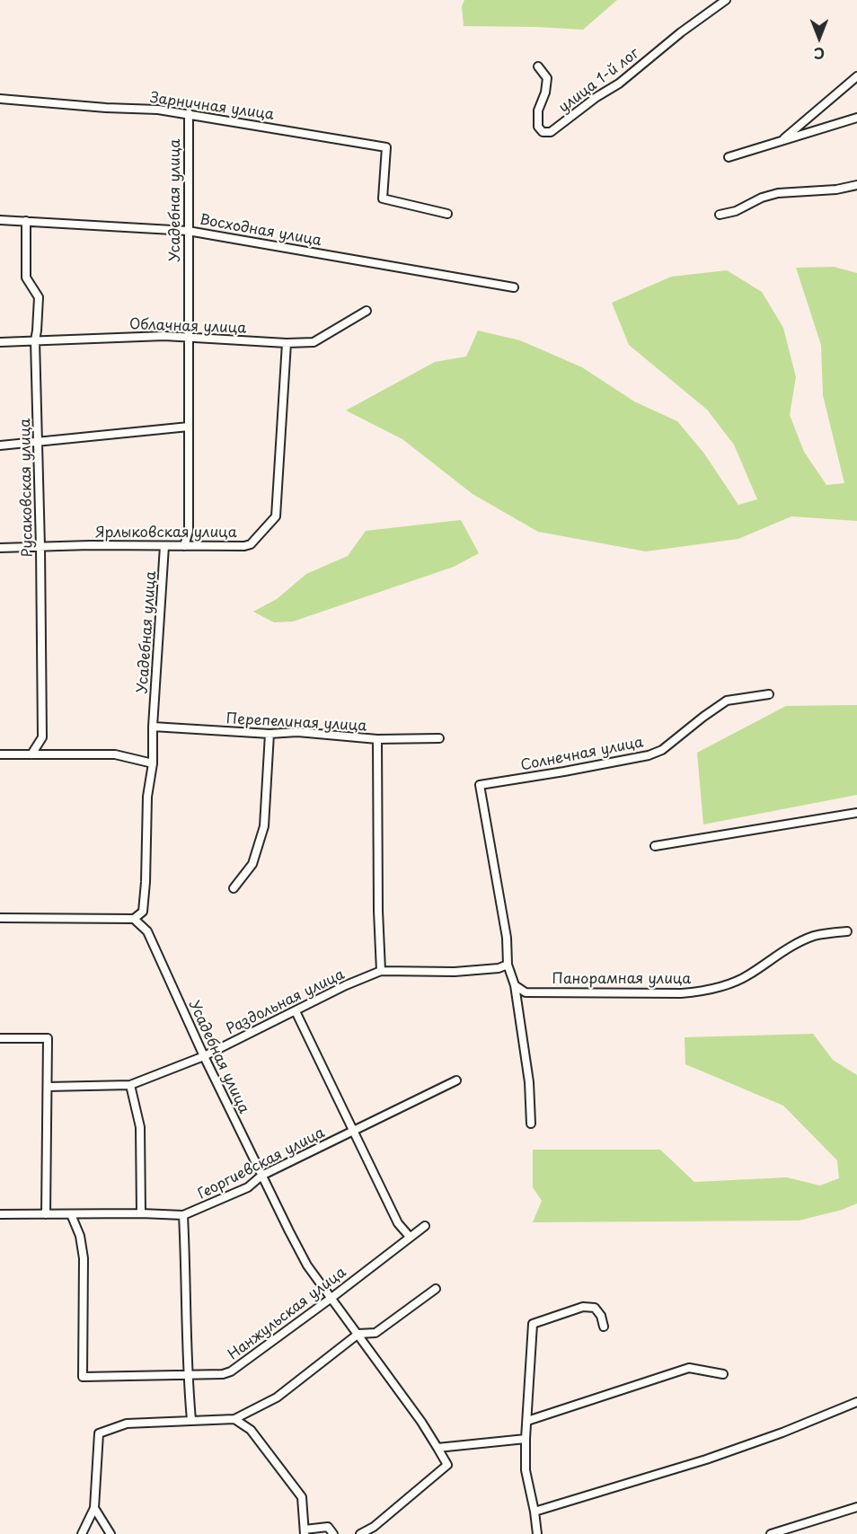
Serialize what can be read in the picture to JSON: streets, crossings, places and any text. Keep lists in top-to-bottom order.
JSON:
{
  "streets": {
    "street": [
      "улица 1-й лог",
      "Зарничная улица",
      "Усадебная улица",
      "Восходная улица",
      "Облачная улица",
      "Русаковская улица",
      "Ярлыковская улица",
      "Перепелиная улица",
      "Солнечная улица",
      "Панорамная улица",
      "Раздольная улица",
      "Георгиевская улица",
      "Нанжульская улица"
    ]
  },
  "crossings": [
    ["Зарничная улица", "Усадебная улица"],
    ["Усадебная улица", "Восходная улица"],
    ["Усадебная улица", "Облачная улица"],
    ["Усадебная улица", "Ярлыковская улица"],
    ["Усадебная улица", "Перепелиная улица"],
    ["Усадебная улица", "Раздольная улица"],
    ["Усадебная улица", "Георгиевская улица"],
    ["Усадебная улица", "Нанжульская улица"],
    ["Восходная улица", "Русаковская улица"],
    ["Облачная улица", "Русаковская улица"],
    ["Облачная улица", "Ярлыковская улица"],
    ["Русаковская улица", "Ярлыковская улица"],
    ["Солнечная улица", "Раздольная улица"],
    ["Георгиевская улица", "Нанжульская улица"]
  ],
  "north": "bottom"
}
